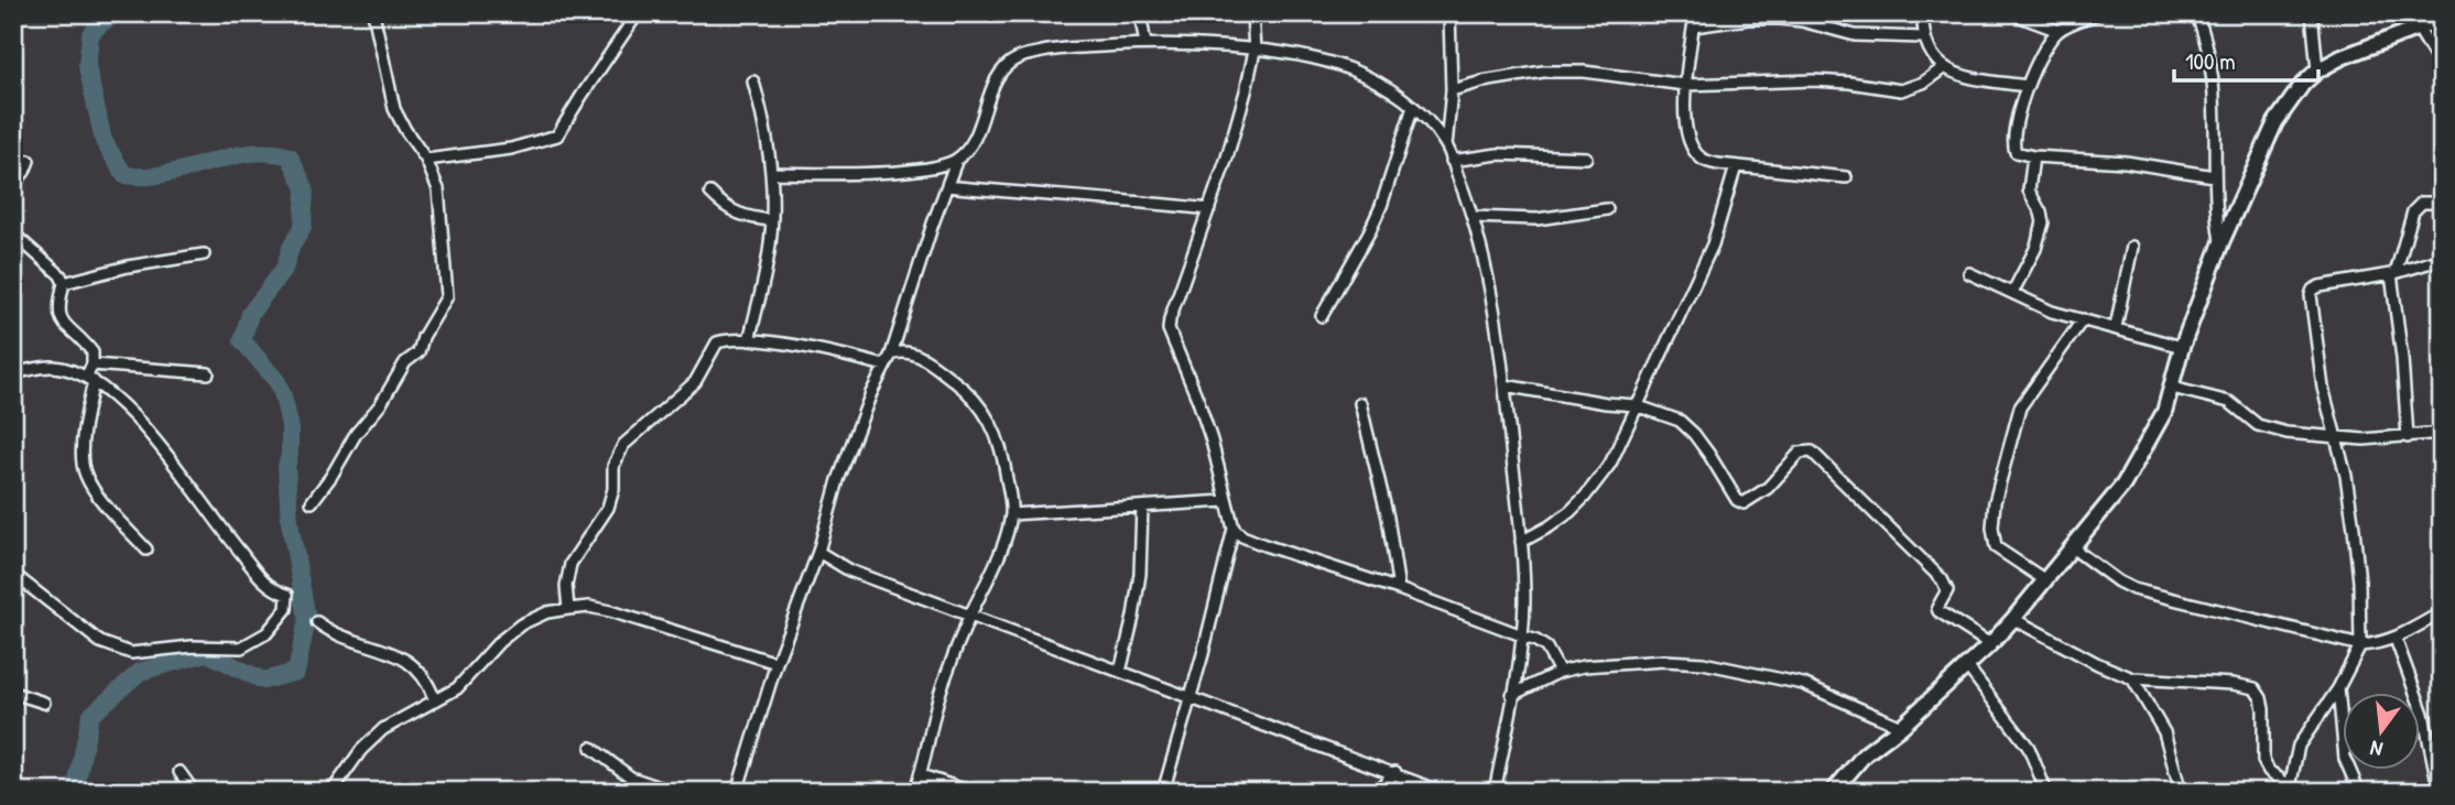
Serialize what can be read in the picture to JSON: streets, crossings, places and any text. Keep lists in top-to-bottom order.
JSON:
{
  "scale_bar": "100 m",
  "north": "bottom"
}
